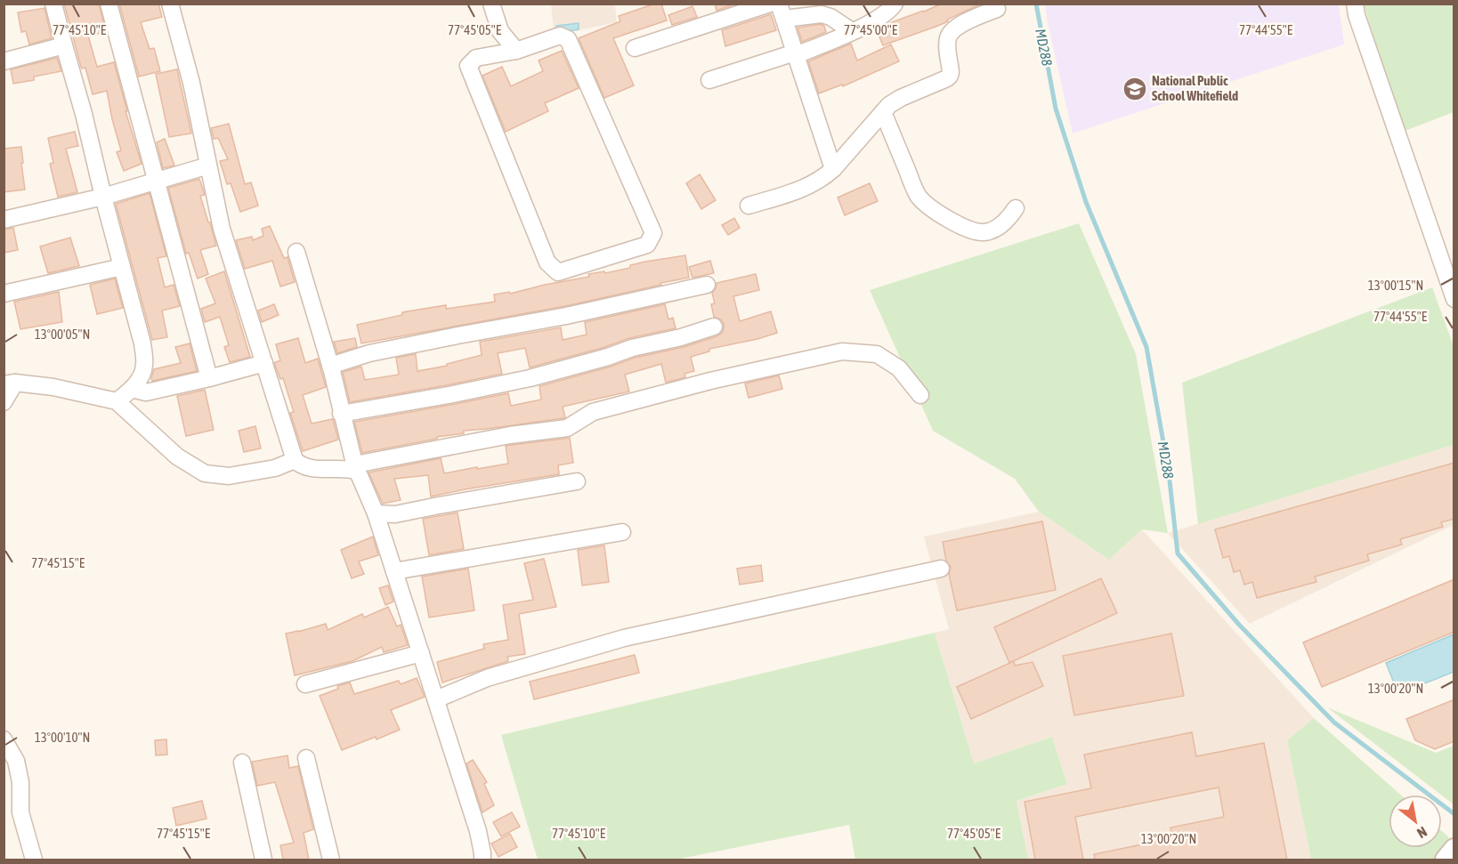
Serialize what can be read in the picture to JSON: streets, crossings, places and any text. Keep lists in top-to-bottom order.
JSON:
{
  "water": ["MD288"],
  "places": {
    "school or university": ["National Public School Whitefield"]
  },
  "north": "bottom right",
  "coordinates": [
    "77°45'10\"E",
    "77°45'05\"E",
    "77°45'00\"E",
    "77°44'55\"E",
    "13°00'15\"N",
    "13°00'05\"N",
    "77°45'15\"E",
    "13°00'20\"N",
    "13°00'10\"N"
  ]
}
